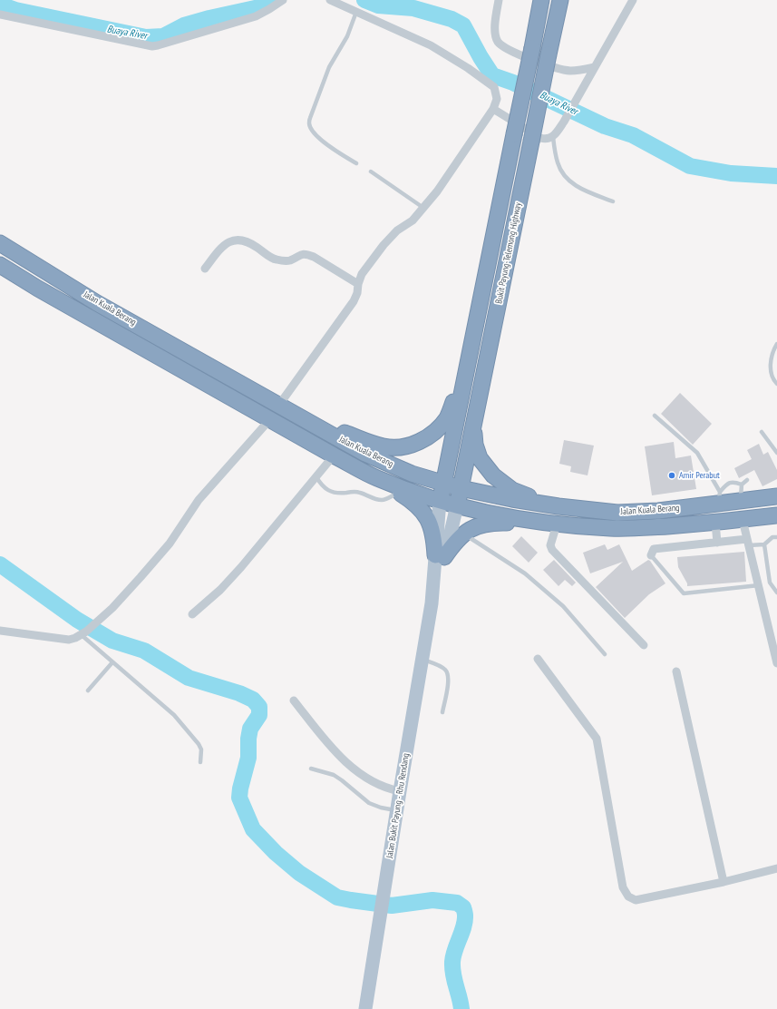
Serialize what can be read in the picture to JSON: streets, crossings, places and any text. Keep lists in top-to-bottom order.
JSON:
{
  "streets": {
    "highway": ["Bukit Payung-Telemong Highway", "Jalan Kuala Berang"],
    "main road": ["Jalan Bukit Payung - Rhu Rendang"]
  },
  "crossings": [
    ["Bukit Payung-Telemong Highway", "Jalan Kuala Berang"]
  ],
  "water": ["Buaya River"],
  "places": ["Amir Perabut"]
}
